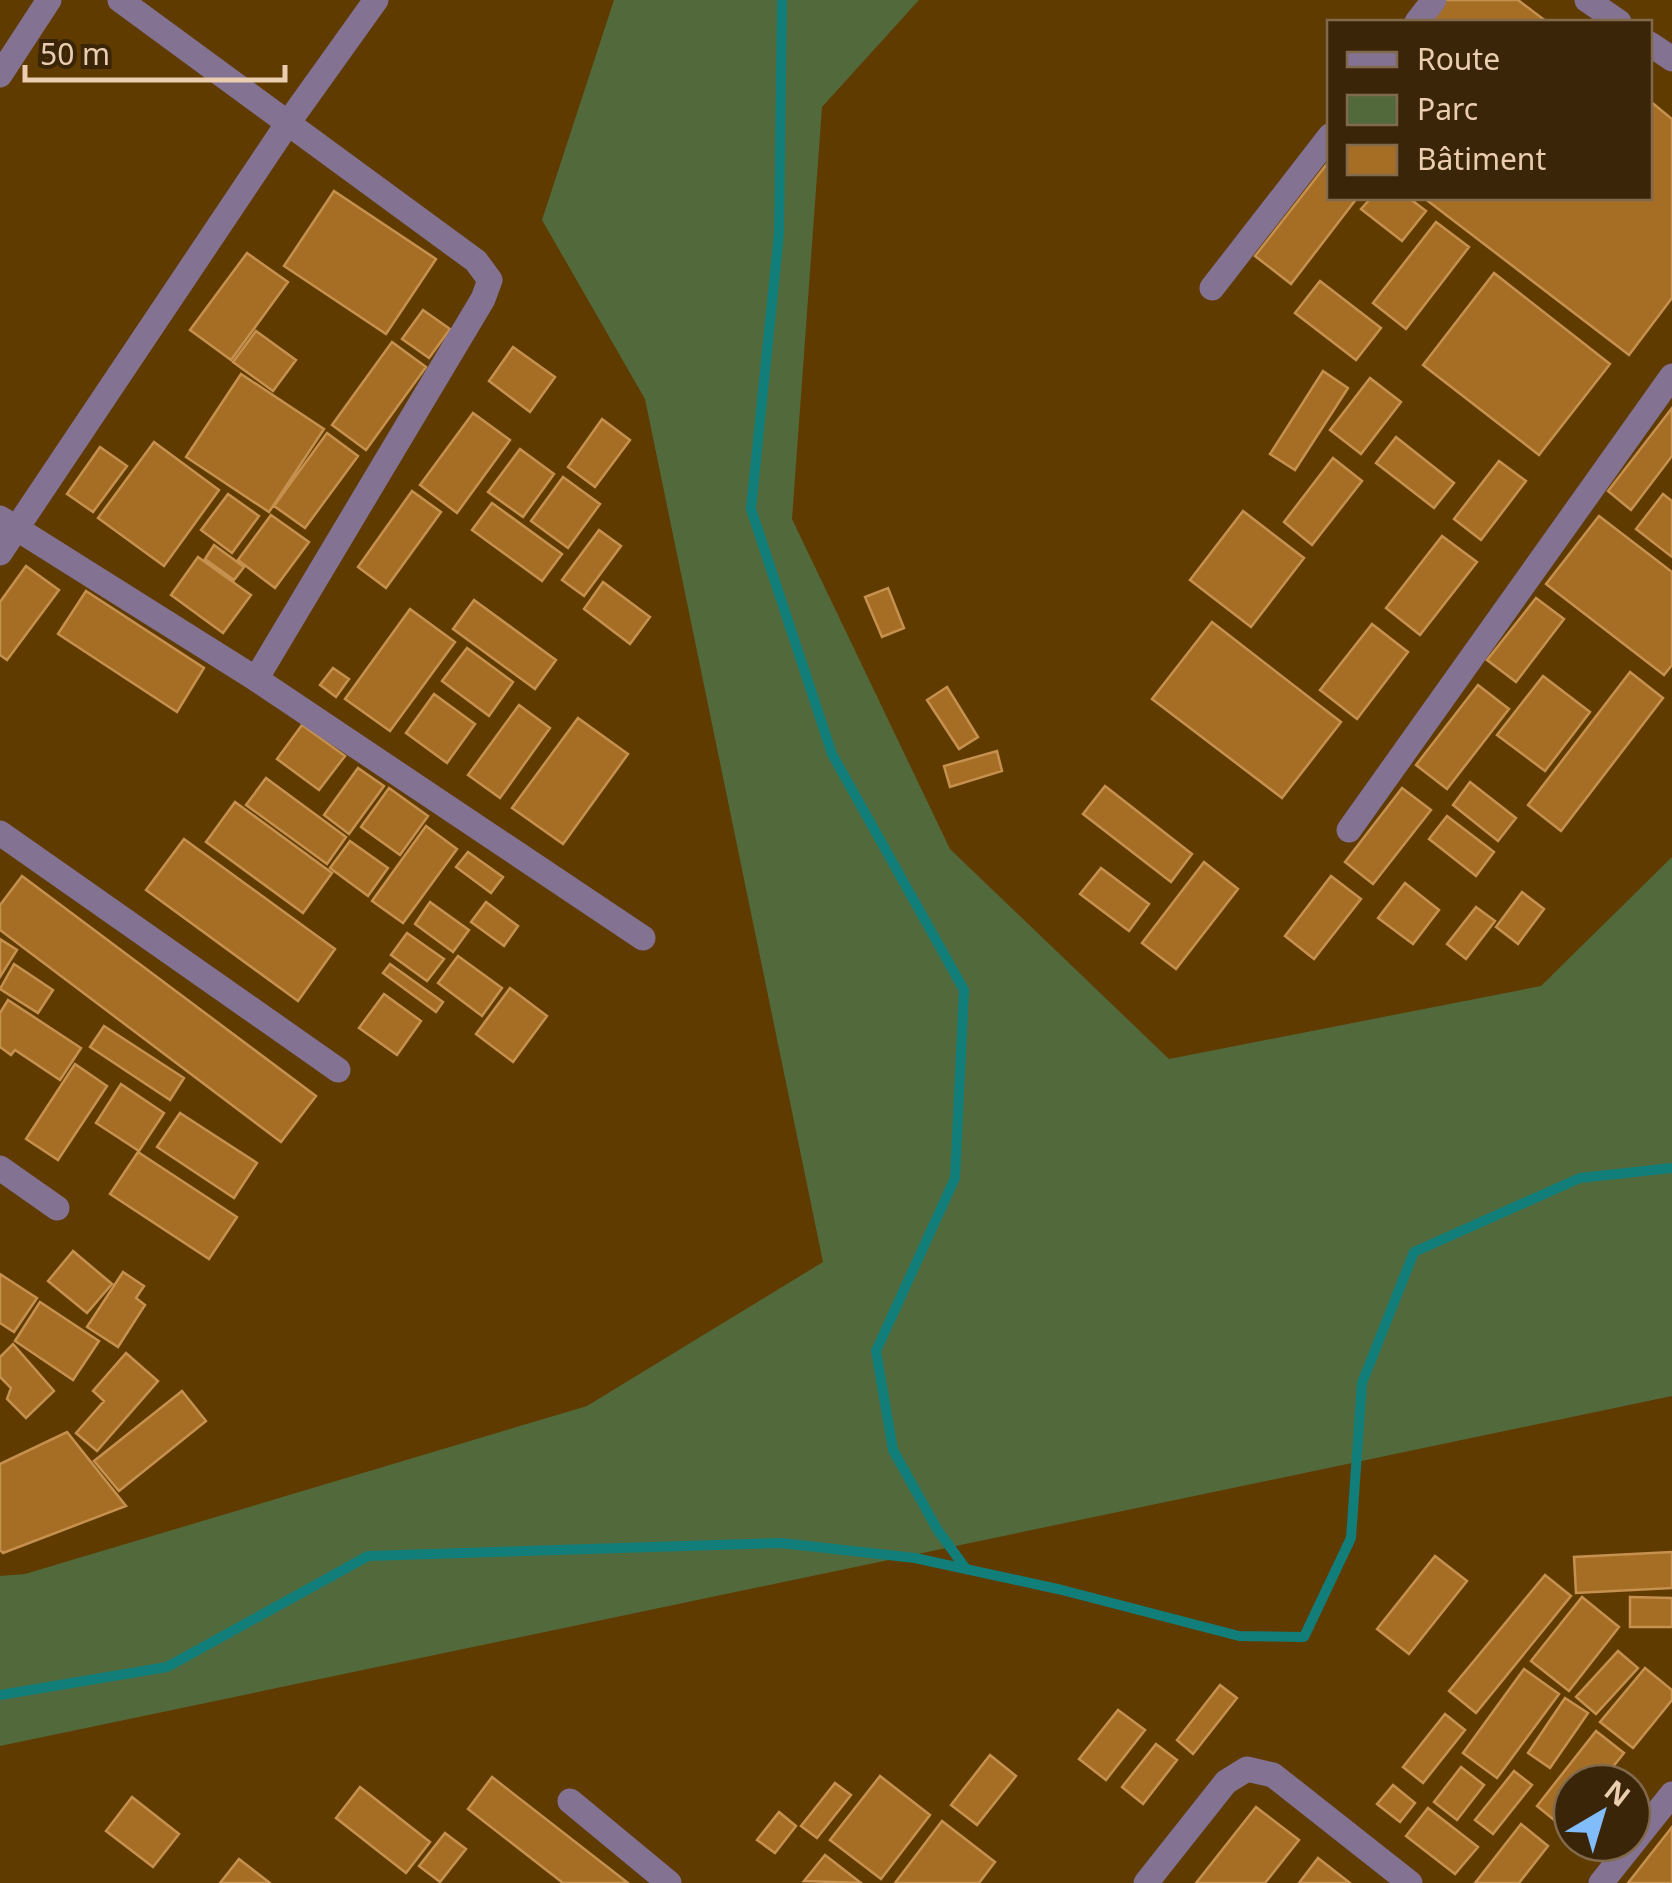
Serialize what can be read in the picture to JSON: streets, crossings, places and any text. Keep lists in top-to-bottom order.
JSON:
{
  "legend": ["Route", "Parc", "Bâtiment"],
  "scale_bar": "50 m",
  "north": "top right"
}
